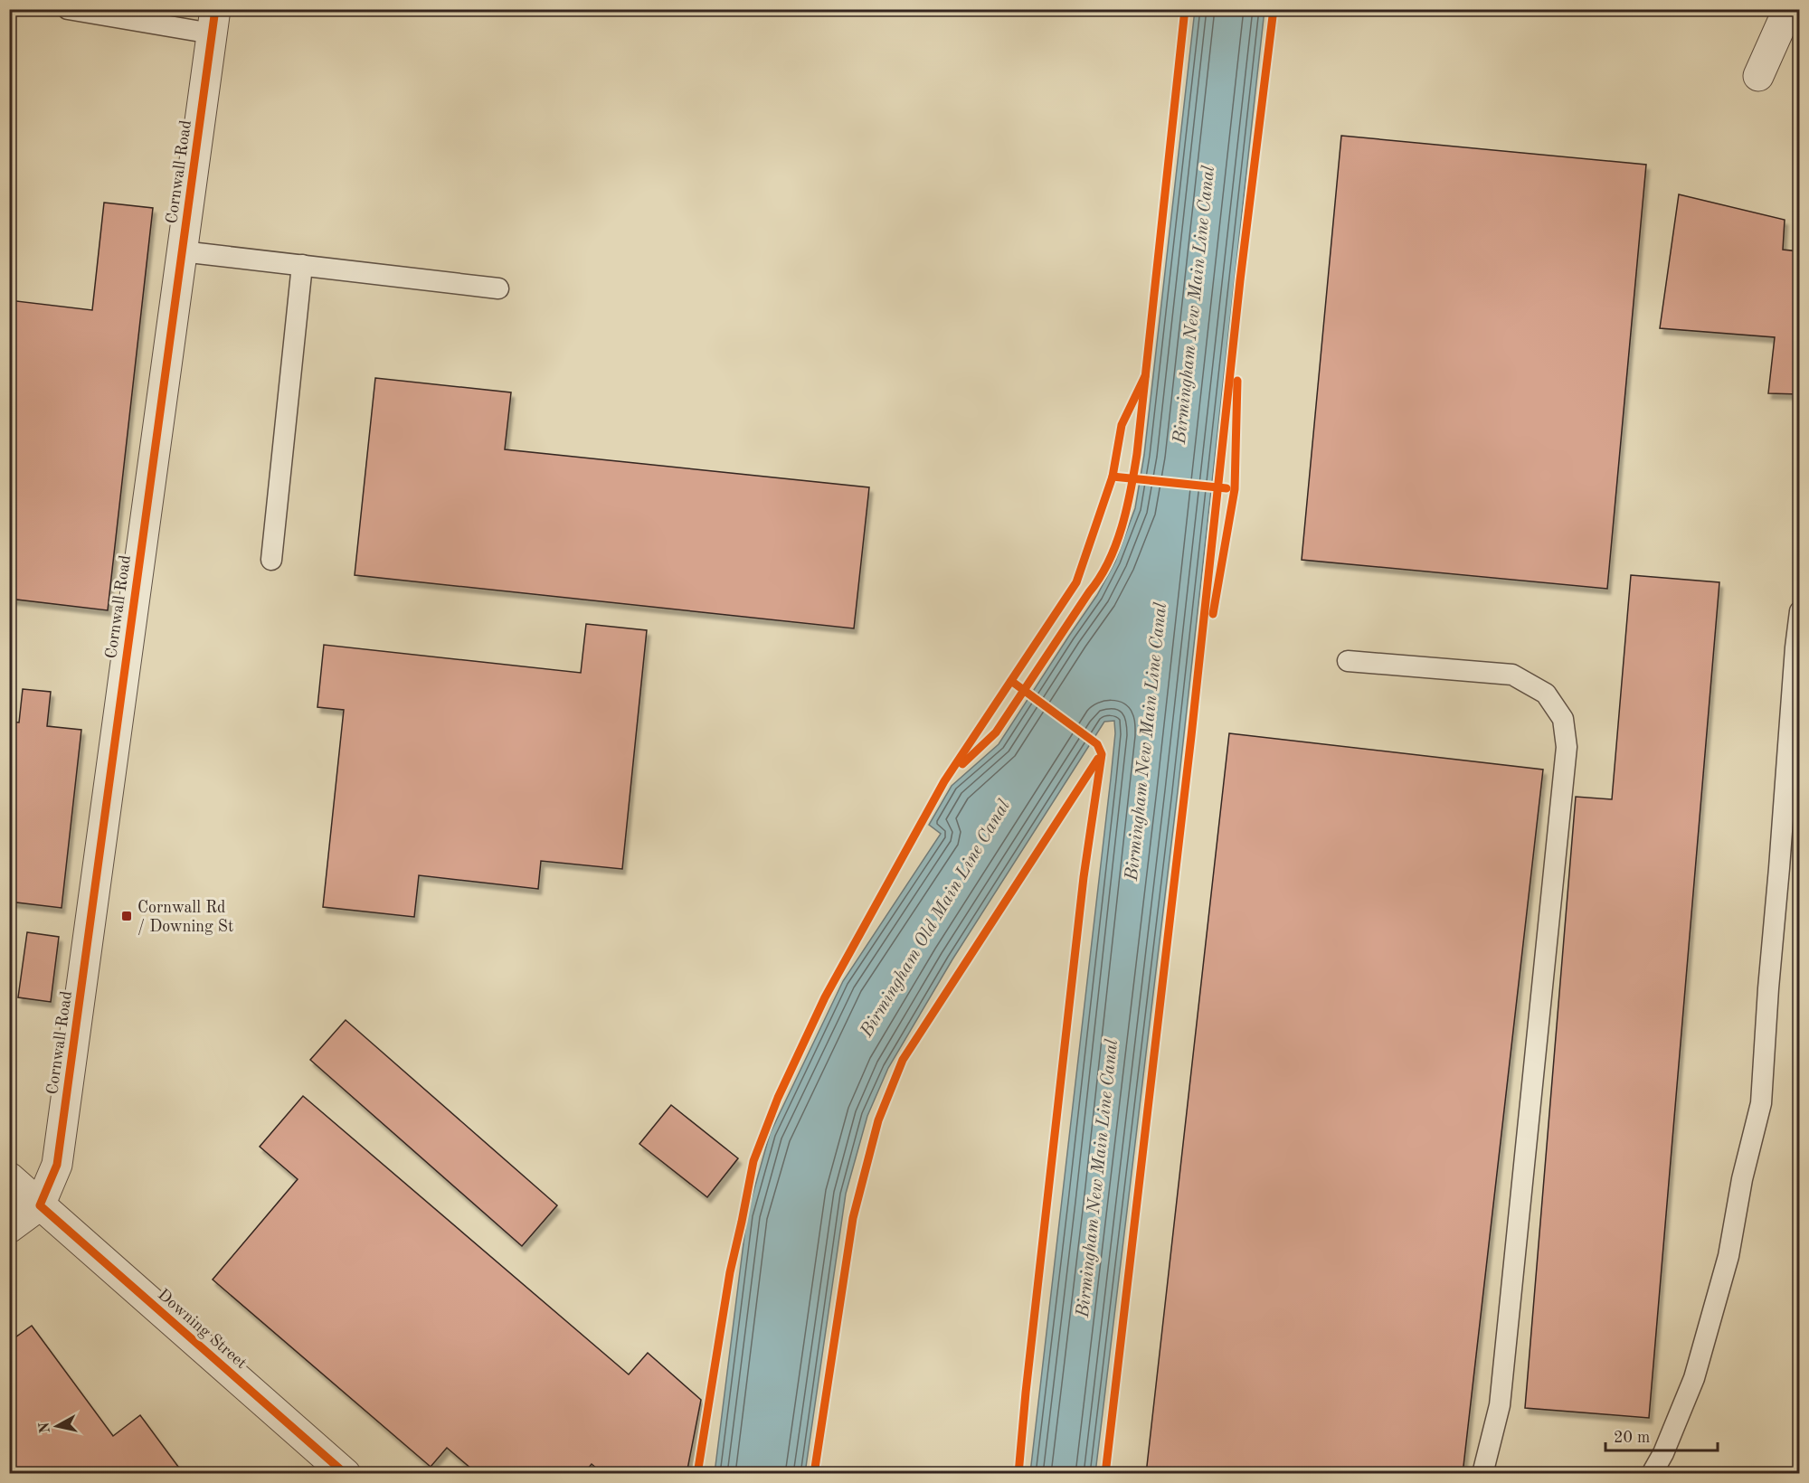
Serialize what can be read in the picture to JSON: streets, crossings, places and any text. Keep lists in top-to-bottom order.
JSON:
{
  "streets": {
    "street": ["Cornwall Road", "Downing Street"]
  },
  "crossings": [
    ["Cornwall Road", "Downing Street"]
  ],
  "water": ["Birmingham New Main Line Canal", "Birmingham Old Main Line Canal"],
  "places": {
    "transit": ["Cornwall Rd / Downing St"]
  },
  "scale_bar": "20 m",
  "north": "left"
}
